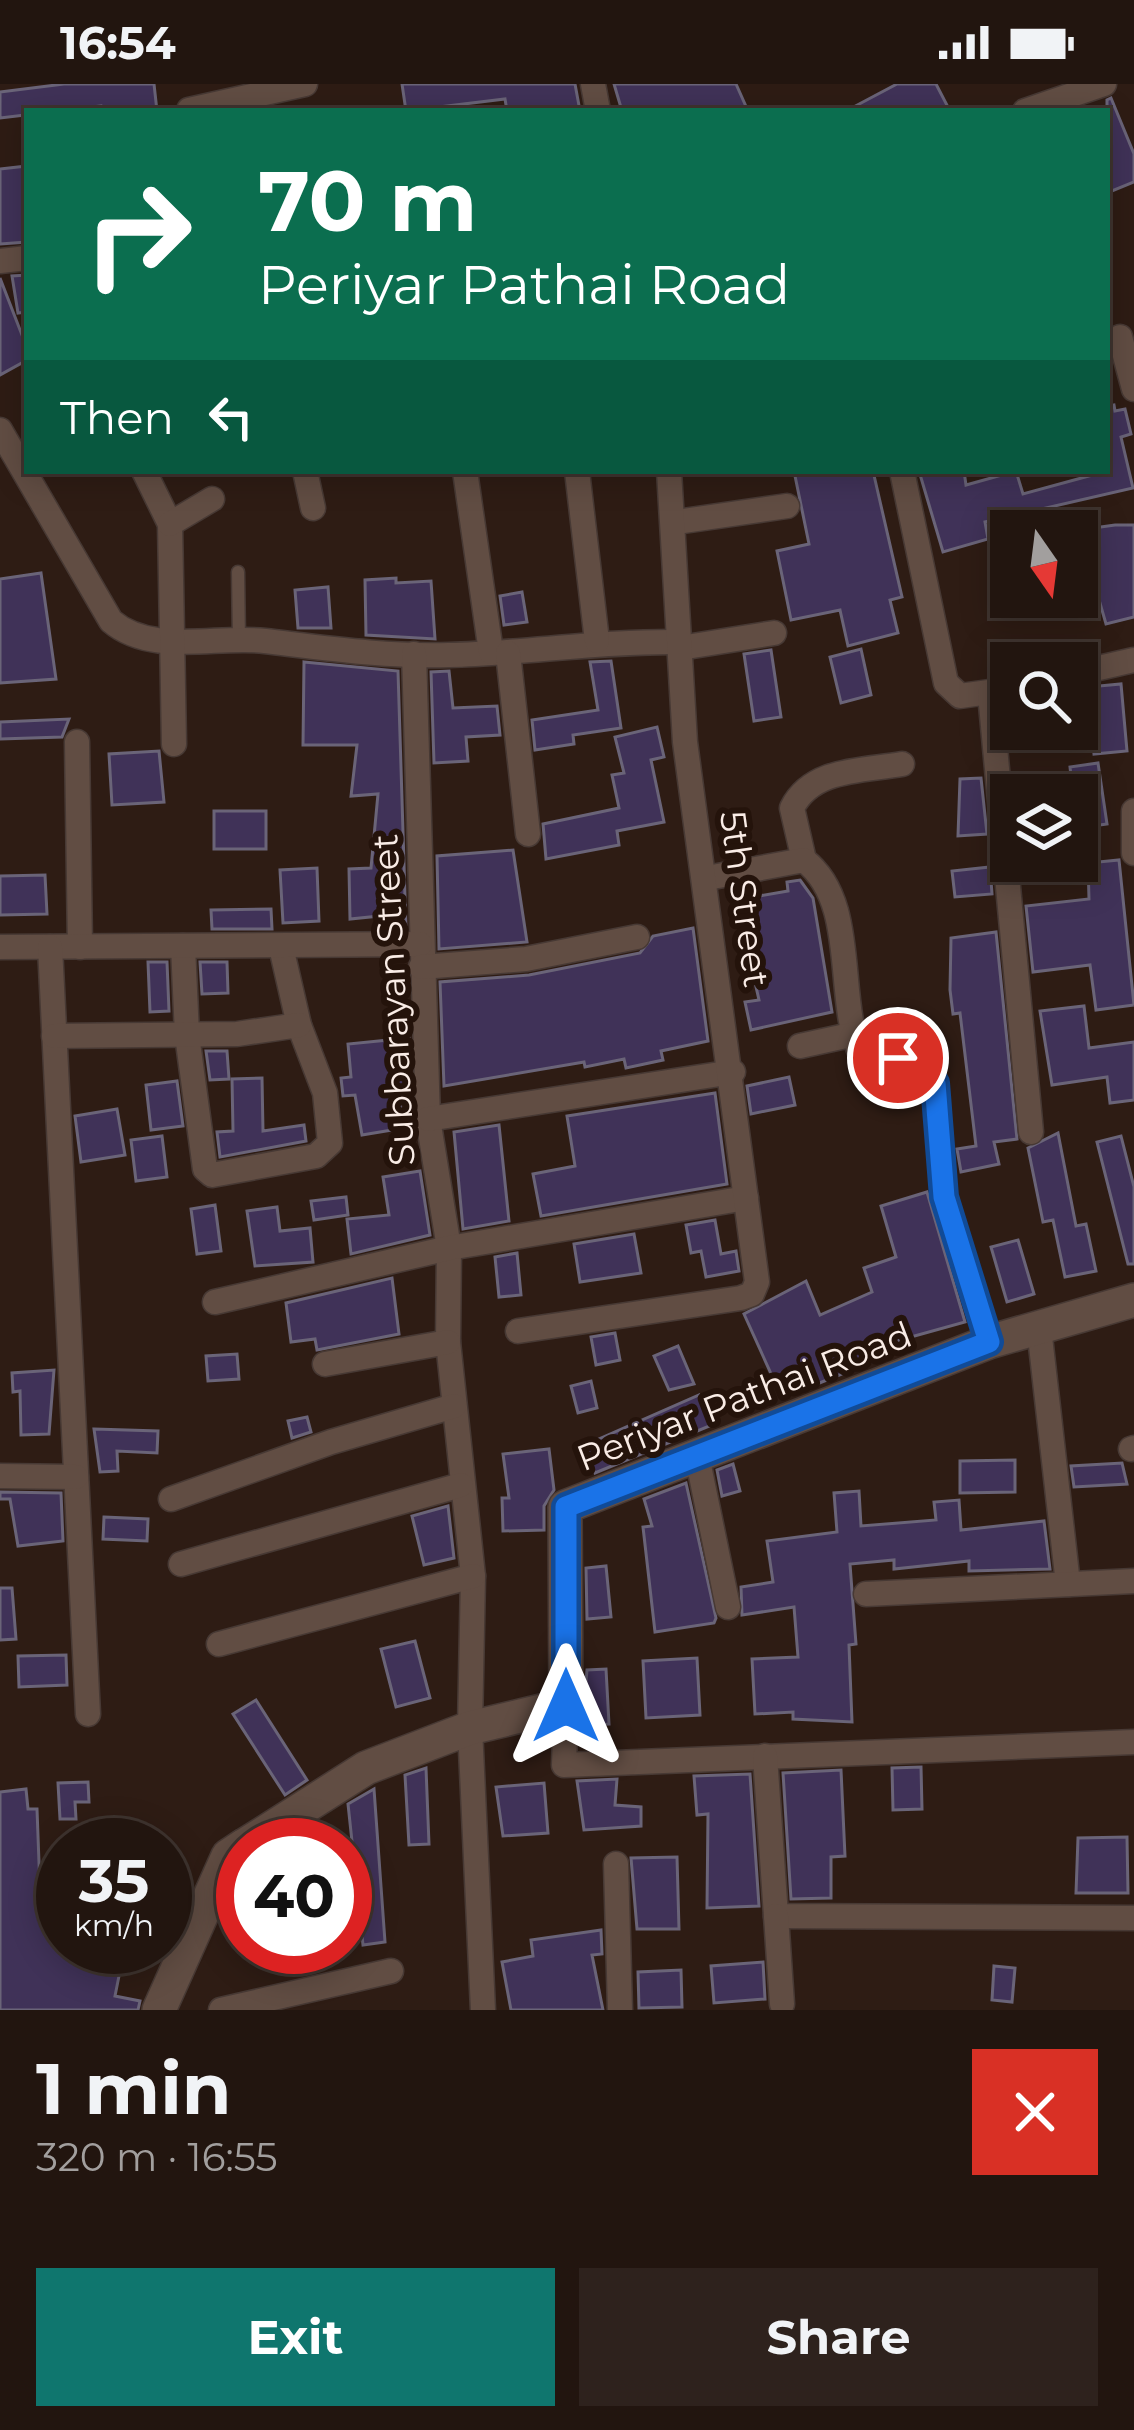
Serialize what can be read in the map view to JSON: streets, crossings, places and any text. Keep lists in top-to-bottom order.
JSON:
{
  "streets": {
    "street": ["5th Street", "Subbarayan Street", "Periyar Pathai Road"]
  },
  "north": "bottom",
  "page": {
    "status": "16:54",
    "turn": ["70 m", "Periyar Pathai Road"],
    "then": "Then",
    "speed": "35 km/h",
    "limit": "40",
    "heading": ["1 min", "320 m · 16:55"],
    "buttons": ["Exit", "Share"]
  }
}
